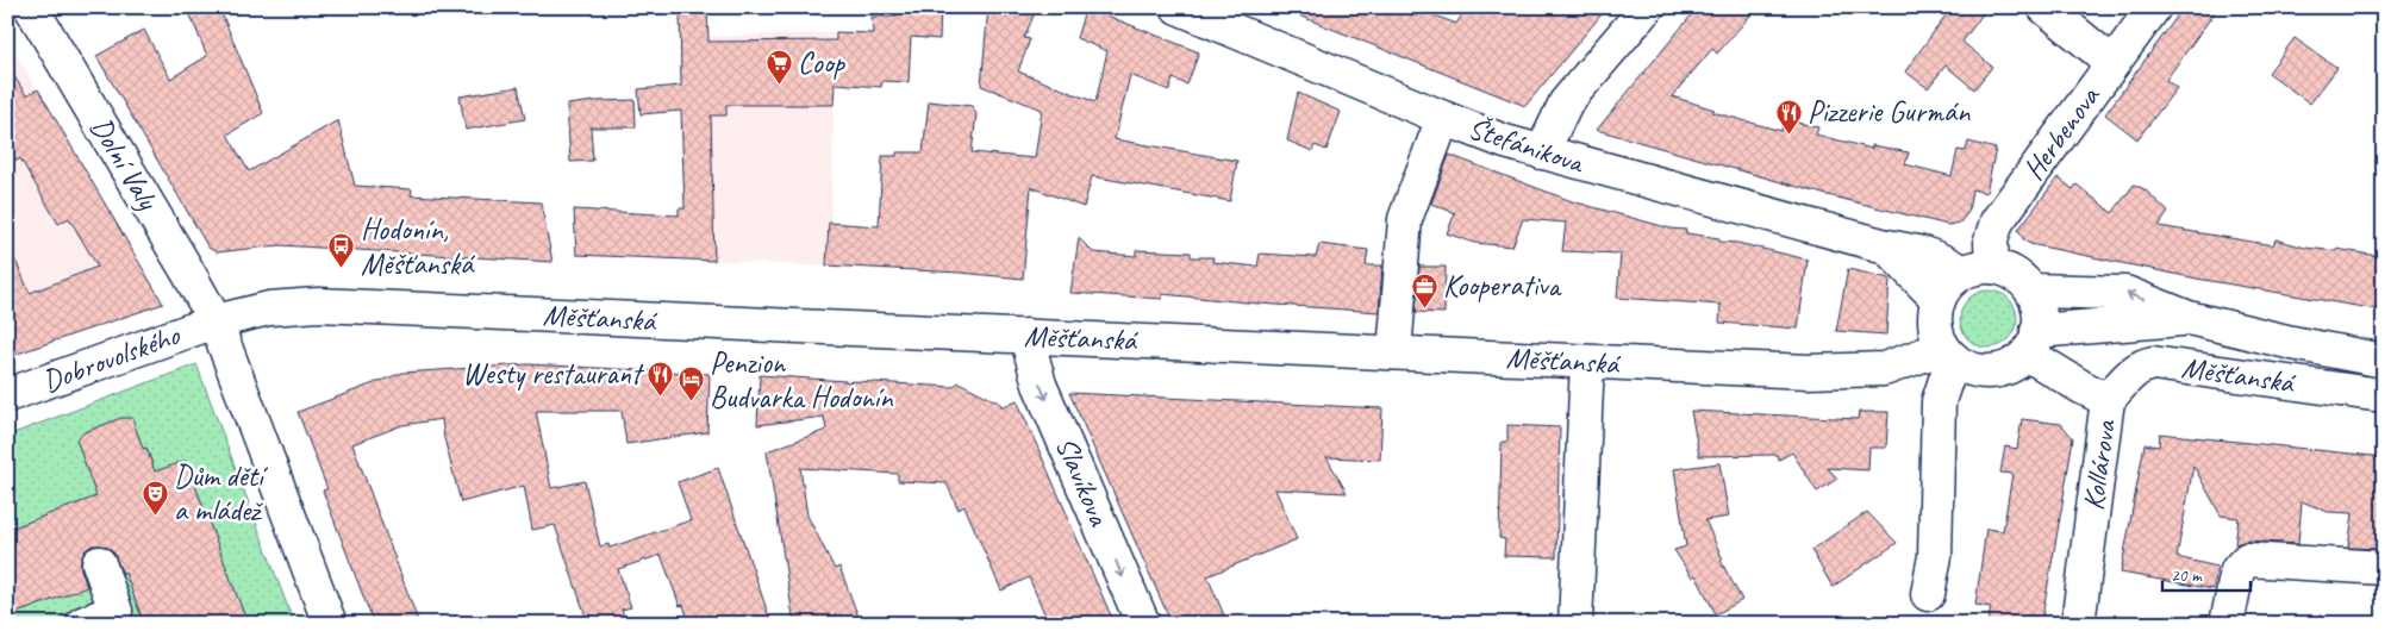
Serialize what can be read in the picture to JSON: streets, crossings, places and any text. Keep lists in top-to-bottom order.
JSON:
{
  "streets": {
    "street": [
      "Herbenova",
      "Štefánikova",
      "Dolní Valy",
      "Měšťanská",
      "Dobrovolského",
      "Kollárova",
      "Slavíkova"
    ]
  },
  "crossings": [
    ["Herbenova", "Štefánikova"],
    ["Herbenova", "Měšťanská"],
    ["Herbenova", "Kollárova"],
    ["Štefánikova", "Měšťanská"],
    ["Štefánikova", "Kollárova"],
    ["Dolní Valy", "Měšťanská"],
    ["Dolní Valy", "Dobrovolského"],
    ["Měšťanská", "Dobrovolského"],
    ["Měšťanská", "Kollárova"],
    ["Měšťanská", "Slavíkova"]
  ],
  "one_way": ["Slavíkova"],
  "places": {
    "supermarket": ["Coop"],
    "restaurant": ["Pizzerie Gurmán", "Westy restaurant"],
    "bus stop": ["Hodonín, Měšťanská"],
    "office": ["Kooperativa"],
    "hotel": ["Penzion Budvarka Hodonín"],
    "theatre": ["Dům dětí a mládež"]
  },
  "scale_bar": "20 m"
}
